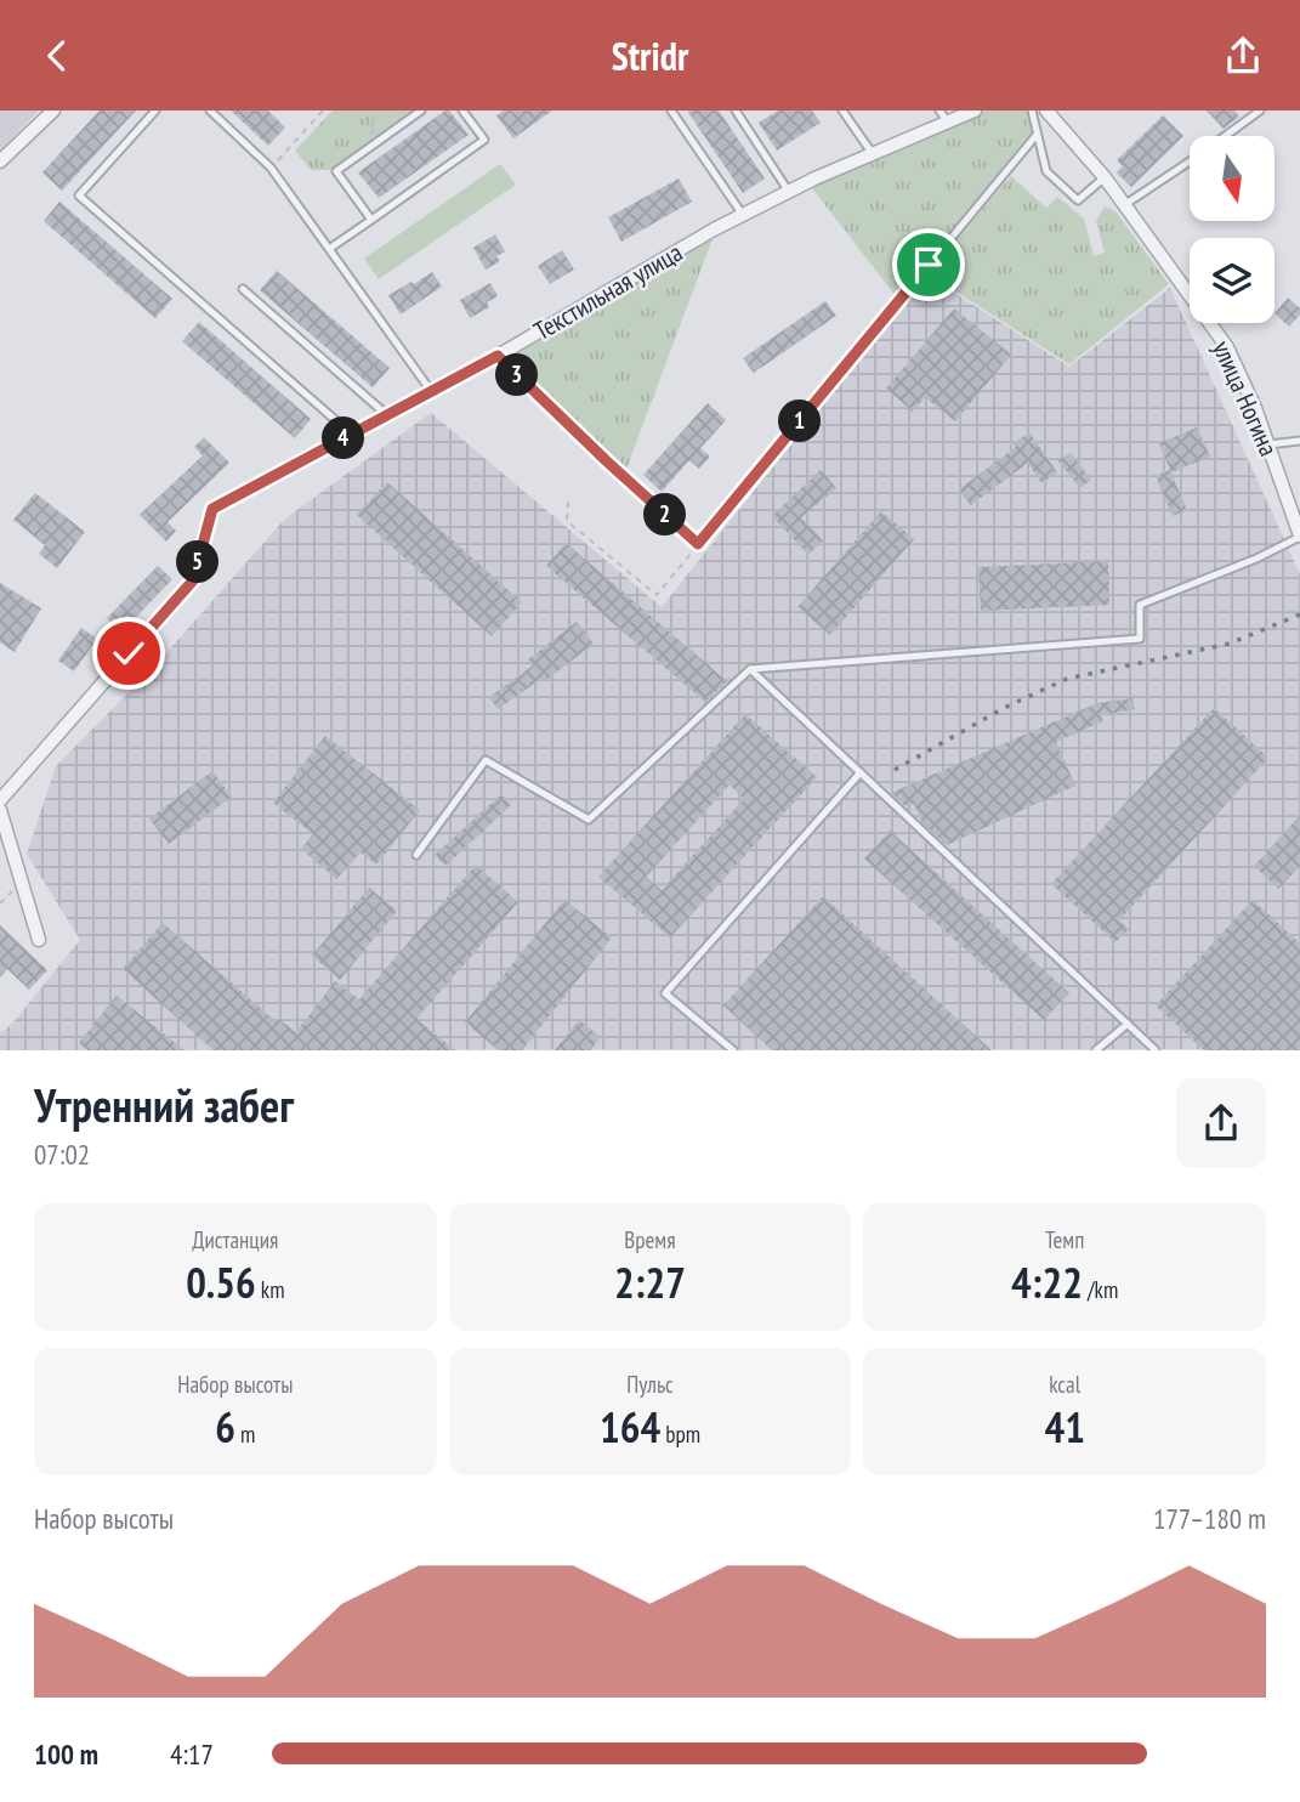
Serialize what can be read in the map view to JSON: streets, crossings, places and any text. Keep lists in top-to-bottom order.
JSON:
{
  "streets": {
    "street": ["Текстильная улица", "улица Ногина"]
  },
  "north": "bottom",
  "page": {
    "header": "Stridr",
    "pins": [
      "3",
      "1",
      "4",
      "2",
      "5"
    ],
    "heading": ["Утренний забег", "07:02"],
    "stats": [
      ["Дистанция", "0.56 km"],
      ["Время", "2:27"],
      ["Темп", "4:22 /km"],
      ["Набор высоты", "6 m"],
      ["Пульс", "164 bpm"],
      ["kcal", "41"]
    ],
    "chart": ["Набор высоты", "177–180 m"],
    "list": [
      {
        "name": "100 m",
        "note": "4:17"
      }
    ]
  }
}
